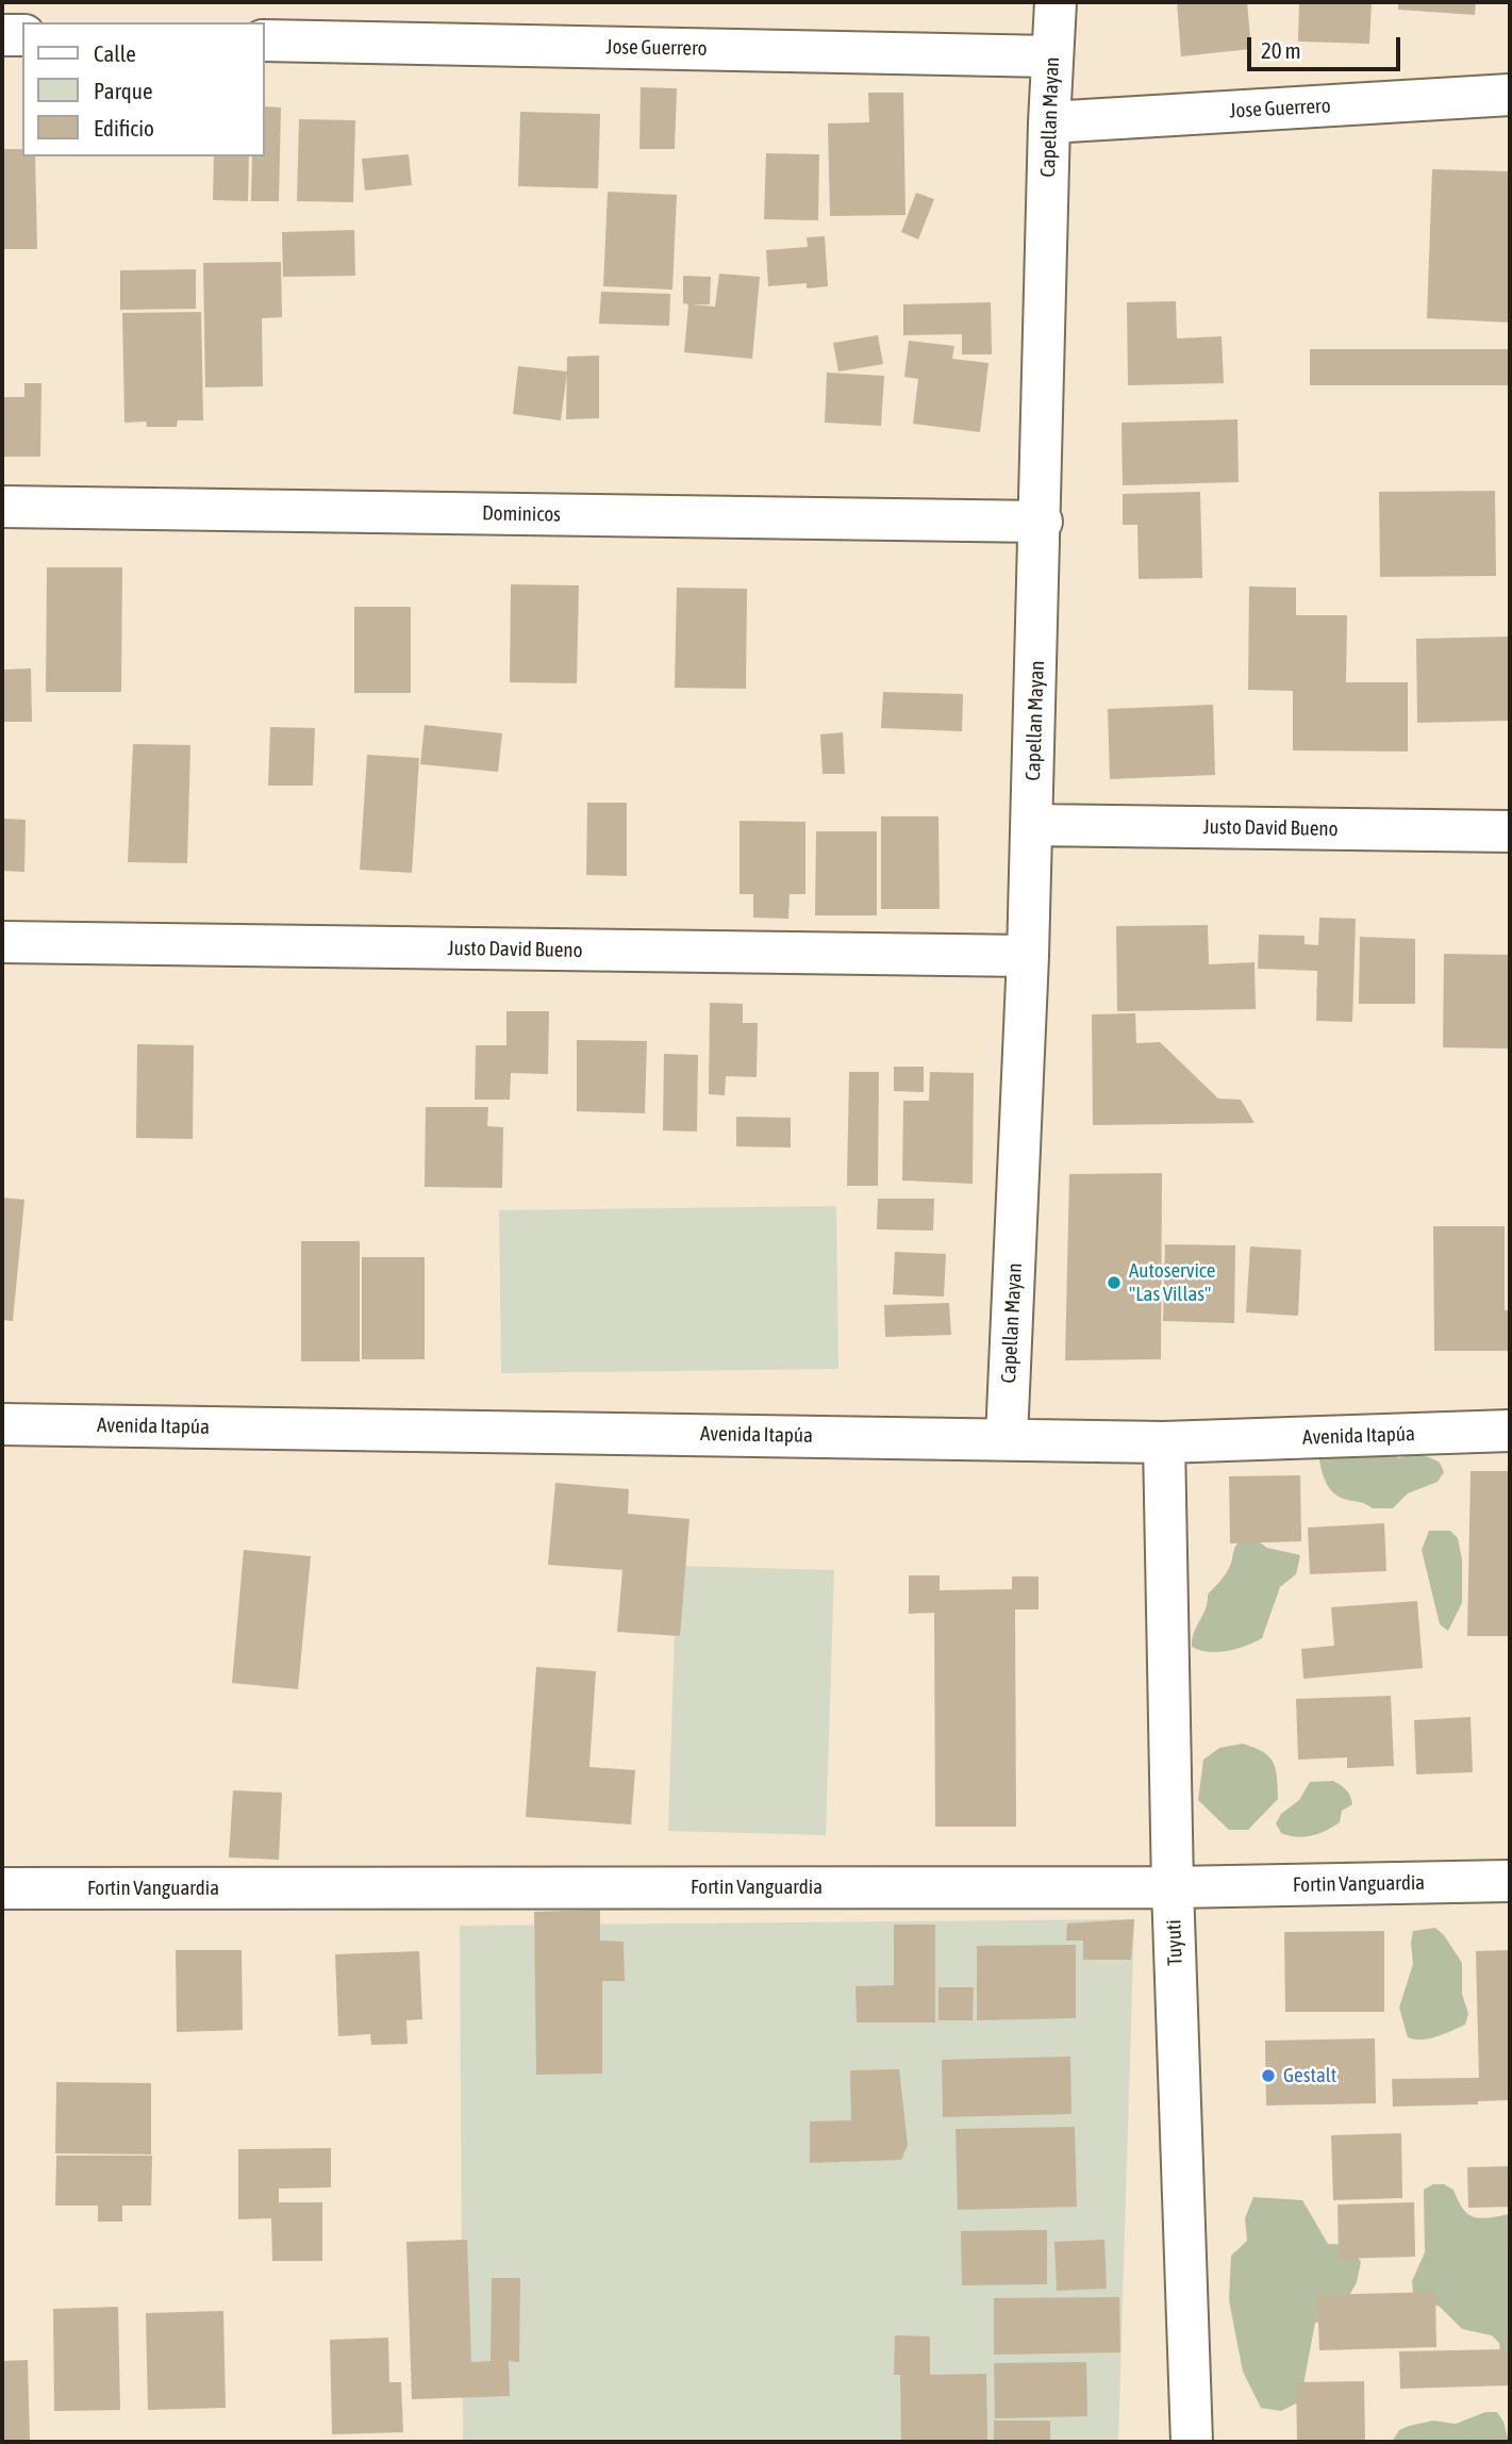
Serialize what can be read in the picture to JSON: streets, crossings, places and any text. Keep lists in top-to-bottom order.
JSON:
{
  "streets": {
    "street": [
      "Jose Guerrero",
      "Capellan Mayan",
      "Dominicos",
      "Justo David Bueno",
      "Avenida Itapúa",
      "Fortin Vanguardia",
      "Tuyuti"
    ]
  },
  "crossings": [
    ["Jose Guerrero", "Capellan Mayan"],
    ["Capellan Mayan", "Dominicos"],
    ["Capellan Mayan", "Justo David Bueno"],
    ["Capellan Mayan", "Avenida Itapúa"],
    ["Avenida Itapúa", "Tuyuti"],
    ["Fortin Vanguardia", "Tuyuti"]
  ],
  "places": ["Autoservice \"Las Villas\"", "Gestalt"],
  "legend": ["Calle", "Parque", "Edificio"],
  "scale_bar": "20 m"
}
